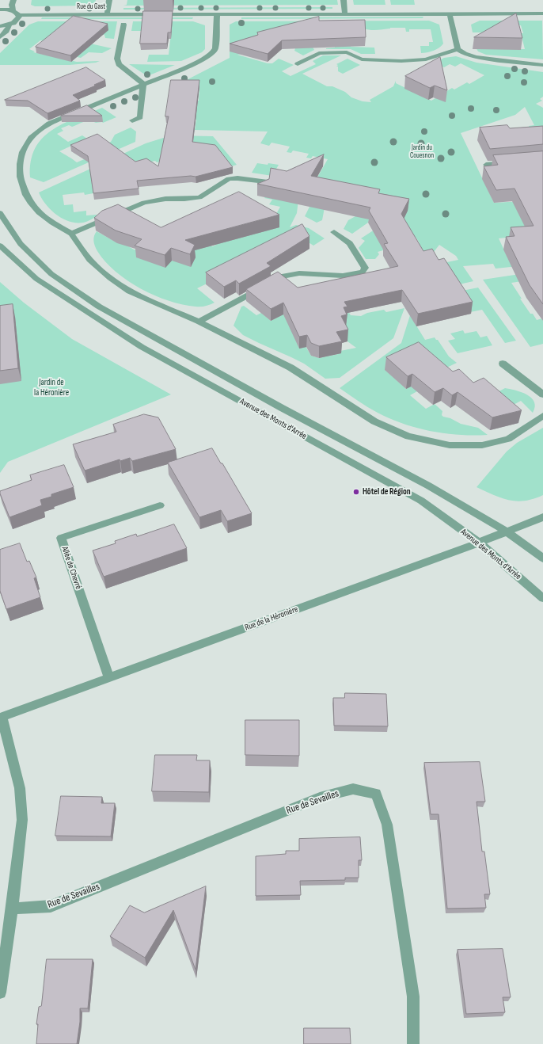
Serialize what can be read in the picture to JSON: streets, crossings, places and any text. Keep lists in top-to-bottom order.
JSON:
{
  "streets": {
    "street": [
      "Rue du Gast",
      "Avenue des Monts d'Arrée",
      "Allée de Chevré",
      "Rue de la Héronière",
      "Rue de Sevailles"
    ]
  },
  "crossings": [
    ["Avenue des Monts d'Arrée", "Rue de la Héronière"],
    ["Allée de Chevré", "Rue de la Héronière"]
  ],
  "parks": ["Jardin du Couesnon", "Jardin de la Héronière"],
  "places": ["Hôtel de Région"]
}
